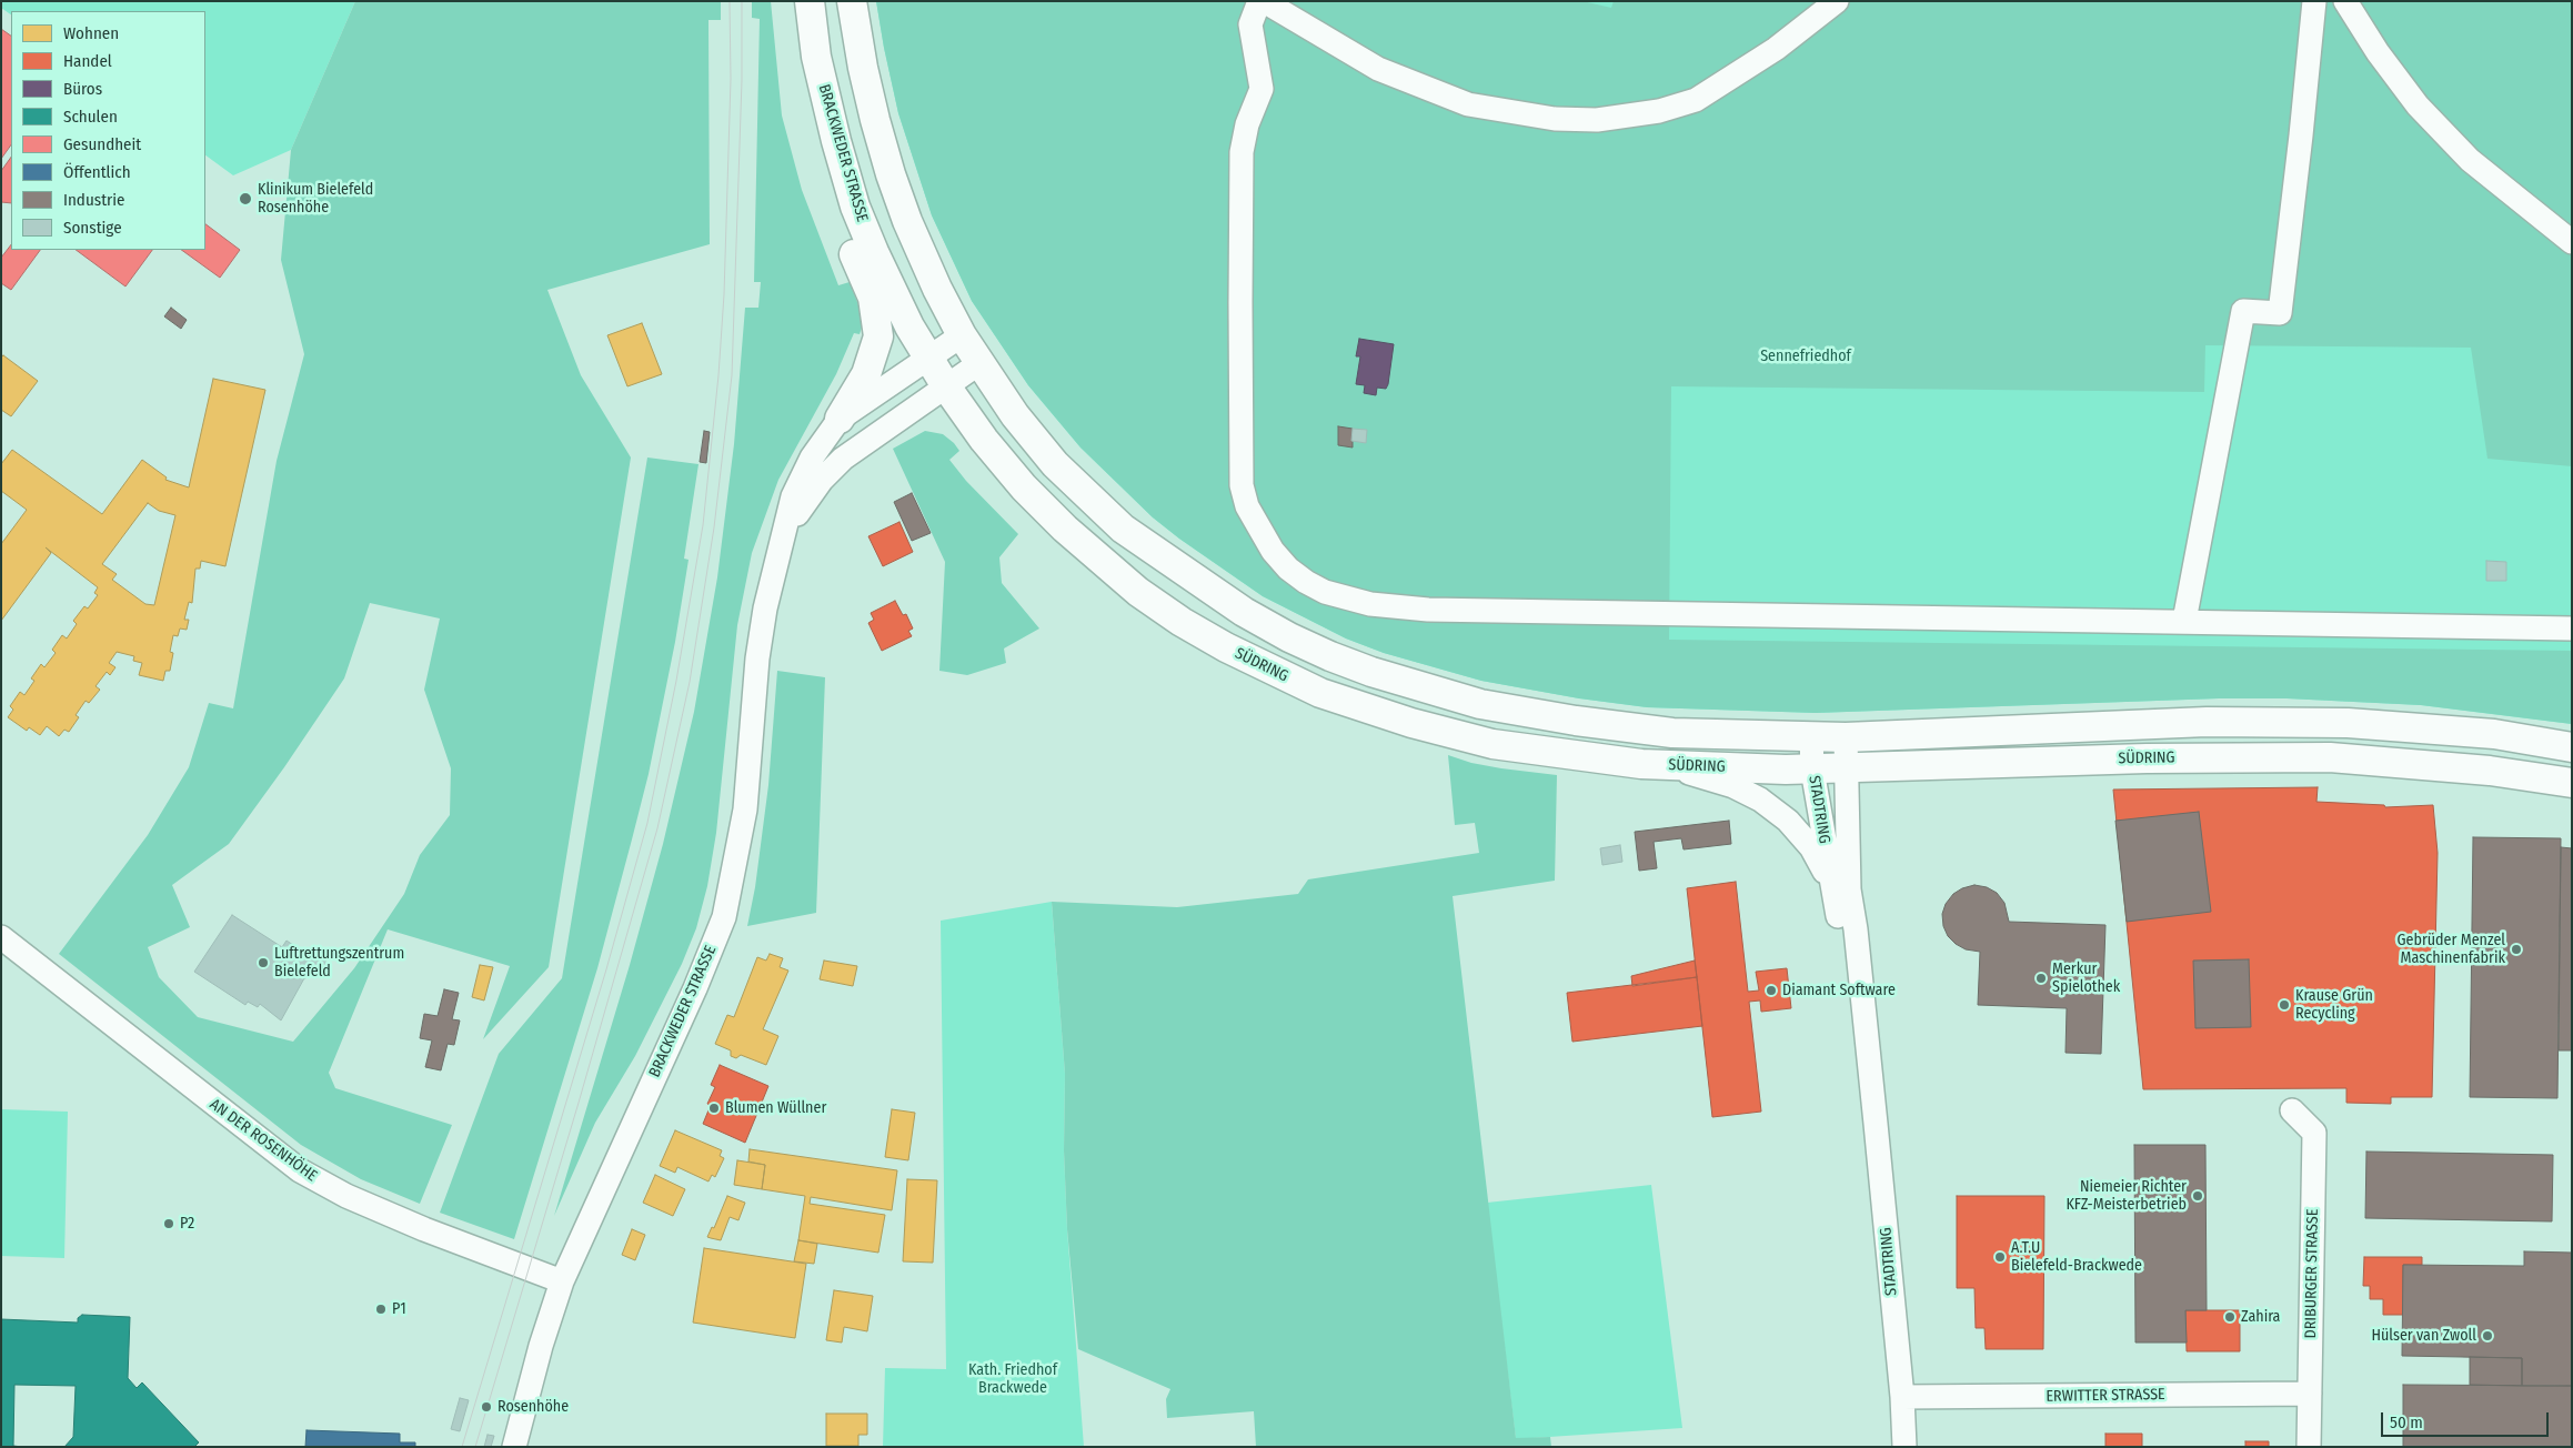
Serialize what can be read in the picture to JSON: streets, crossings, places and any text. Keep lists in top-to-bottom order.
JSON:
{
  "streets": {
    "main road": ["BRACKWEDER STRASSE", "SÜDRING"],
    "street": [
      "STADTRING",
      "AN DER ROSENHÖHE",
      "DRIBURGER STRASSE",
      "ERWITTER STRASSE"
    ]
  },
  "crossings": [
    ["BRACKWEDER STRASSE", "SÜDRING"],
    ["BRACKWEDER STRASSE", "AN DER ROSENHÖHE"],
    ["SÜDRING", "STADTRING"],
    ["STADTRING", "ERWITTER STRASSE"],
    ["DRIBURGER STRASSE", "ERWITTER STRASSE"]
  ],
  "parks": ["Sennefriedhof", "Kath. Friedhof Brackwede"],
  "places": [
    "Klinikum Bielefeld Rosenhöhe",
    "Gebrüder Menzel Maschinenfabrik",
    "Luftrettungszentrum Bielefeld",
    "Merkur Spielothek",
    "Diamant Software",
    "Krause Grün Recycling",
    "Blumen Wüllner",
    "Niemeier Richter KFZ-Meisterbetrieb",
    "P2",
    "A.T.U Bielefeld-Brackwede",
    "P1",
    "Zahira",
    "Hülser van Zwoll",
    "Rosenhöhe"
  ],
  "legend": [
    "Wohnen",
    "Handel",
    "Büros",
    "Schulen",
    "Gesundheit",
    "Öffentlich",
    "Industrie",
    "Sonstige"
  ],
  "scale_bar": "50 m"
}
